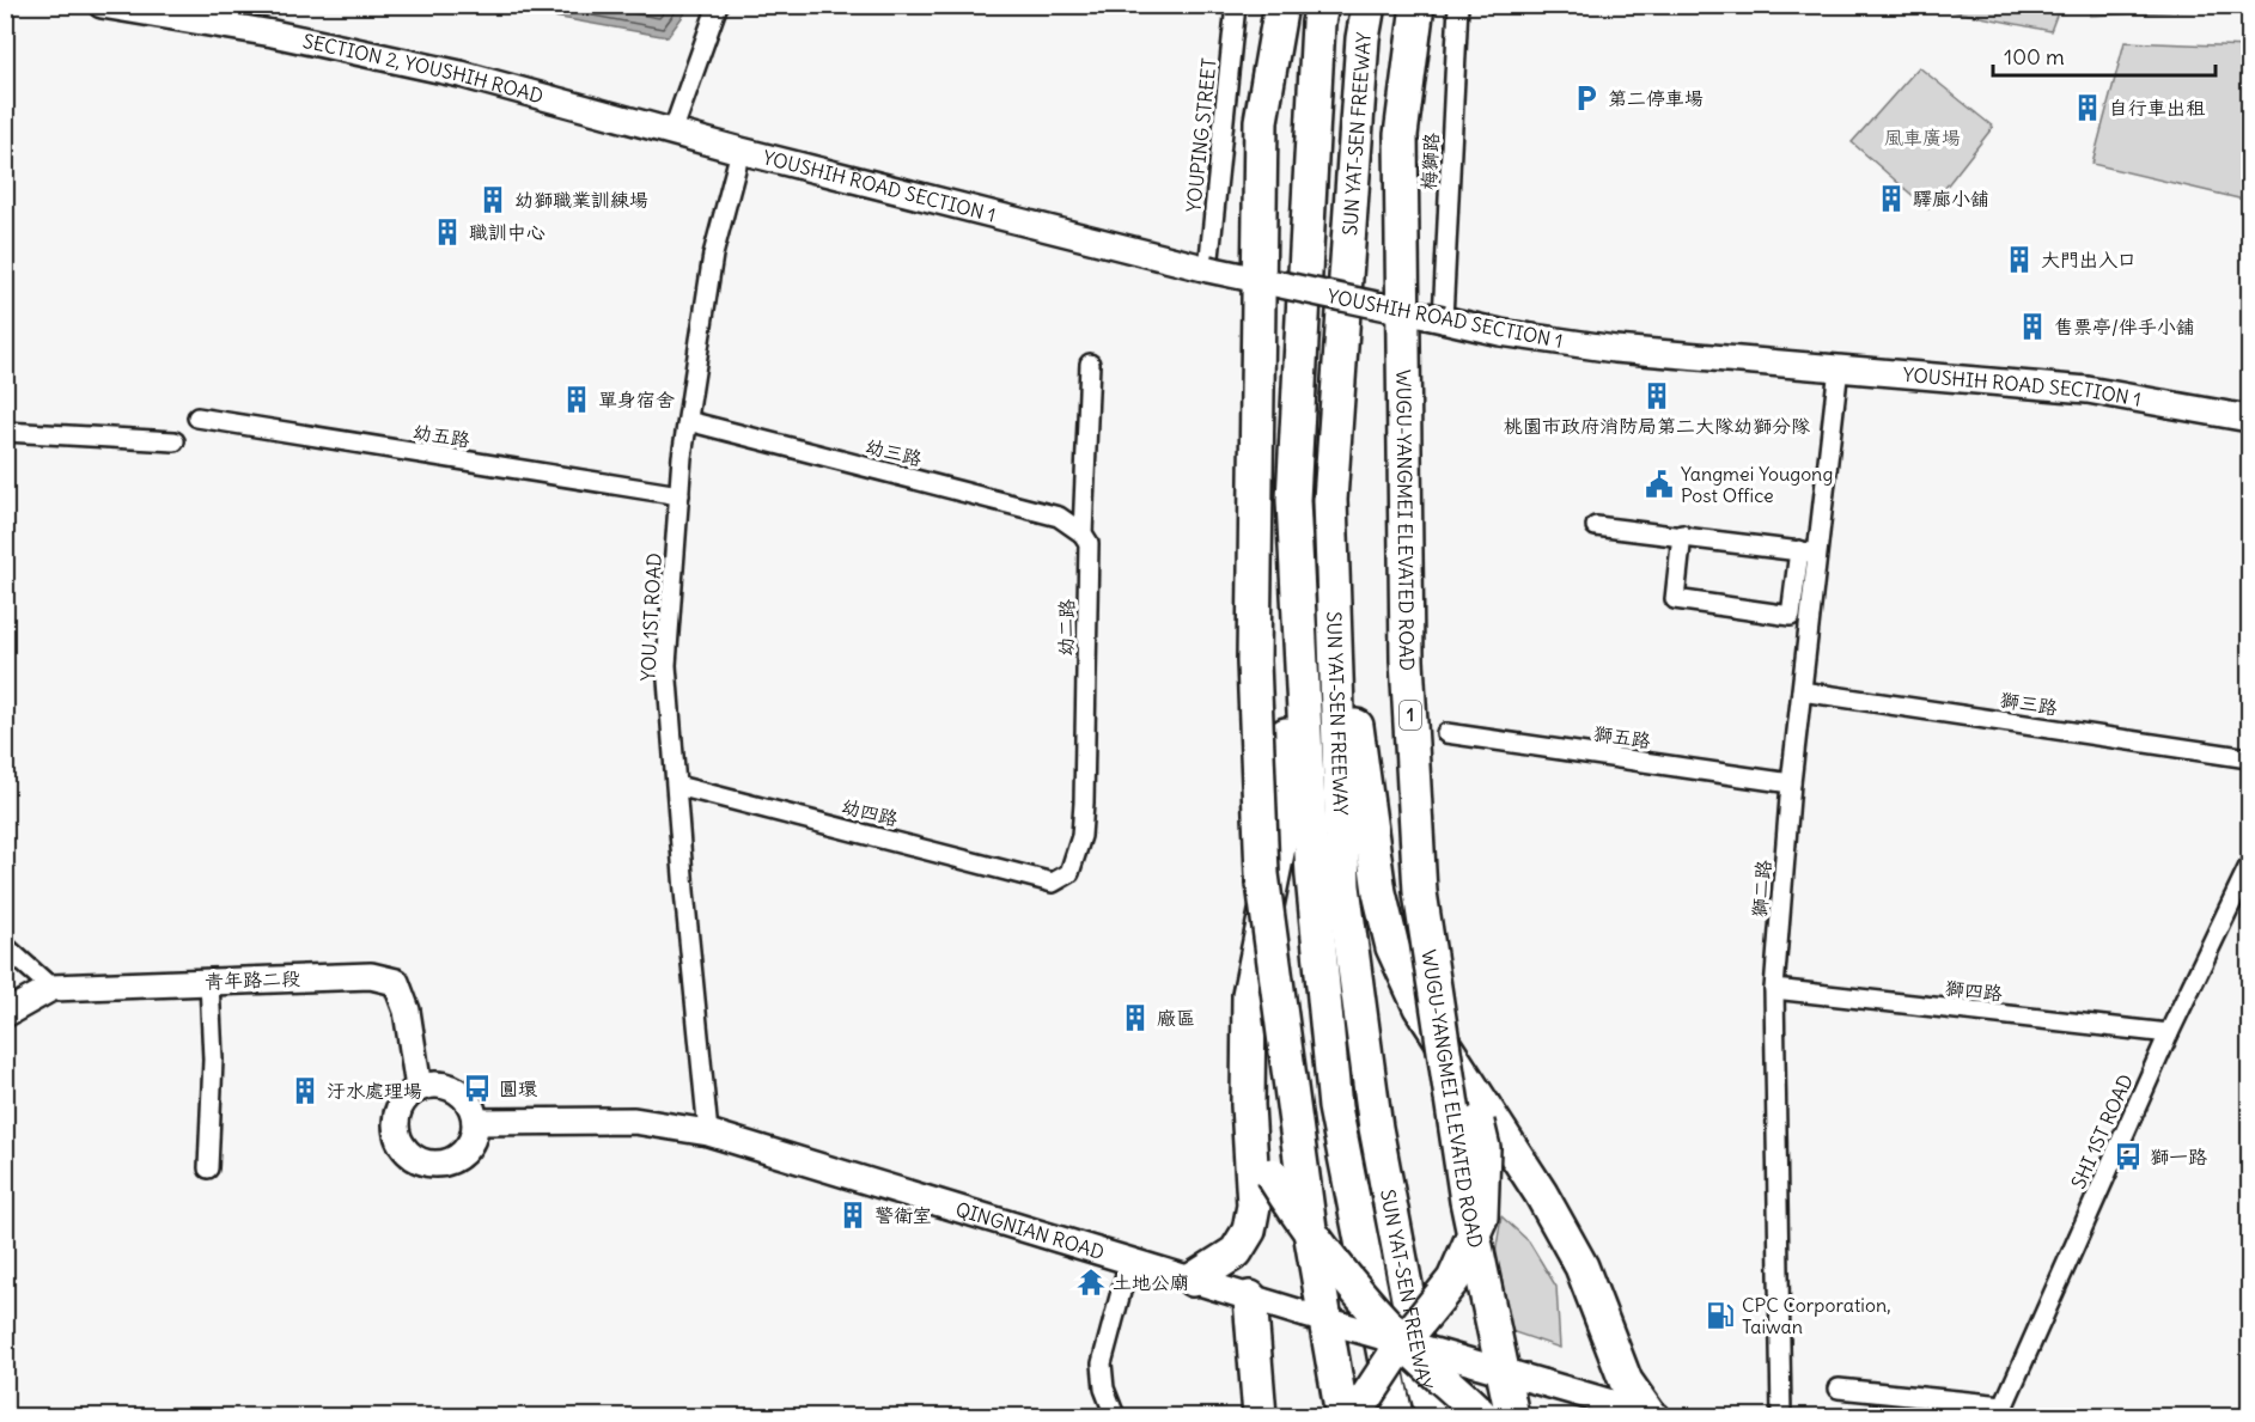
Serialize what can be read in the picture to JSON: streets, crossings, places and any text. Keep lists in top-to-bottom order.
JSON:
{
  "streets": {
    "highway": ["SUN YAT-SEN FREEWAY", "WUGU-YANGMEI ELEVATED ROAD", "1"],
    "street": [
      "SECTION 2, YOUSHIH ROAD",
      "YOUPING STREET",
      "梅獅路",
      "YOUSHIH ROAD SECTION 1",
      "幼五路",
      "幼三路",
      "YOU 1ST ROAD",
      "幼二路",
      "獅三路",
      "獅五路",
      "幼四路",
      "獅二路",
      "青年路二段",
      "獅四路",
      "SHI 1ST ROAD",
      "QINGNIAN ROAD"
    ]
  },
  "crossings": [
    ["SECTION 2, YOUSHIH ROAD", "YOUSHIH ROAD SECTION 1"],
    ["SECTION 2, YOUSHIH ROAD", "YOU 1ST ROAD"],
    ["YOUPING STREET", "YOUSHIH ROAD SECTION 1"],
    ["梅獅路", "YOUSHIH ROAD SECTION 1"],
    ["YOUSHIH ROAD SECTION 1", "YOU 1ST ROAD"],
    ["YOUSHIH ROAD SECTION 1", "獅二路"],
    ["幼五路", "YOU 1ST ROAD"],
    ["幼三路", "YOU 1ST ROAD"],
    ["幼三路", "幼二路"],
    ["YOU 1ST ROAD", "幼四路"],
    ["YOU 1ST ROAD", "QINGNIAN ROAD"],
    ["幼二路", "幼四路"],
    ["獅三路", "獅二路"],
    ["獅五路", "獅二路"],
    ["獅二路", "獅四路"],
    ["青年路二段", "QINGNIAN ROAD"],
    ["獅四路", "SHI 1ST ROAD"]
  ],
  "parks": ["風車廣場"],
  "places": {
    "parking": ["第二停車場"],
    "building": [
      "自行車出租",
      "驛廊小舖",
      "幼獅職業訓練場",
      "職訓中心",
      "大門出入口",
      "售票亭/伴手小舖",
      "桃園市政府消防局第二大隊幼獅分隊",
      "單身宿舍",
      "廠區",
      "汙水處理場",
      "警衛室"
    ],
    "public building": ["Yangmei Yougong Post Office"],
    "bus stop": ["圓環", "獅一路"],
    "temple": ["土地公廟"],
    "fuel station": ["CPC Corporation, Taiwan"]
  },
  "scale_bar": "100 m"
}
